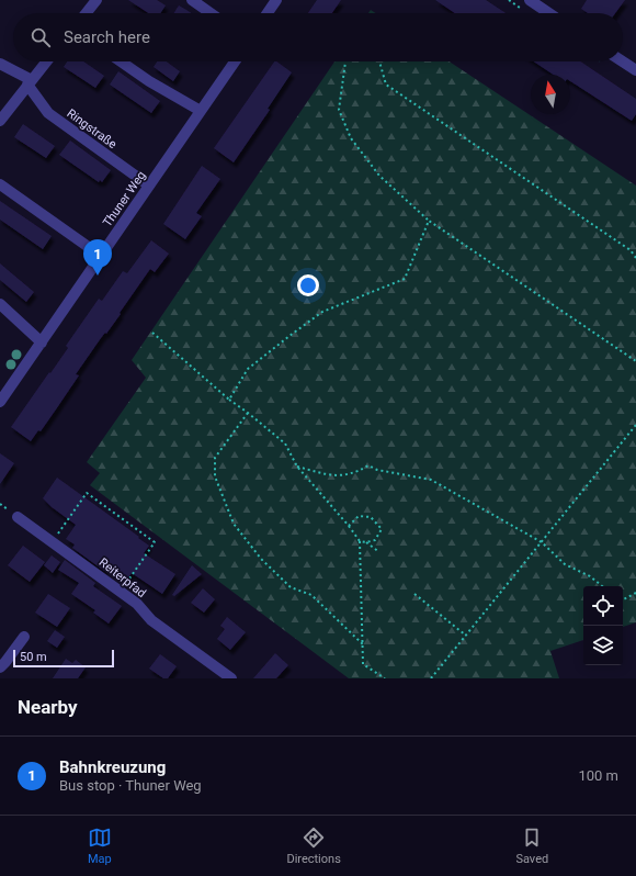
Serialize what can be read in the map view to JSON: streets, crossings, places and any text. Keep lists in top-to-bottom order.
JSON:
{
  "streets": {
    "street": ["Ringstraße", "Thuner Weg", "Reiterpfad"]
  },
  "crossings": [
    ["Ringstraße", "Thuner Weg"]
  ],
  "scale_bar": "50 m",
  "north": "top",
  "page": {
    "search": "Search here",
    "pins": "1",
    "scale": "50 m",
    "heading": "Nearby",
    "list": [
      {
        "mark": "1",
        "name": "Bahnkreuzung",
        "note": "Bus stop · Thuner Weg",
        "value": "100 m"
      }
    ],
    "nav": ["Map", "Directions", "Saved"]
  }
}
